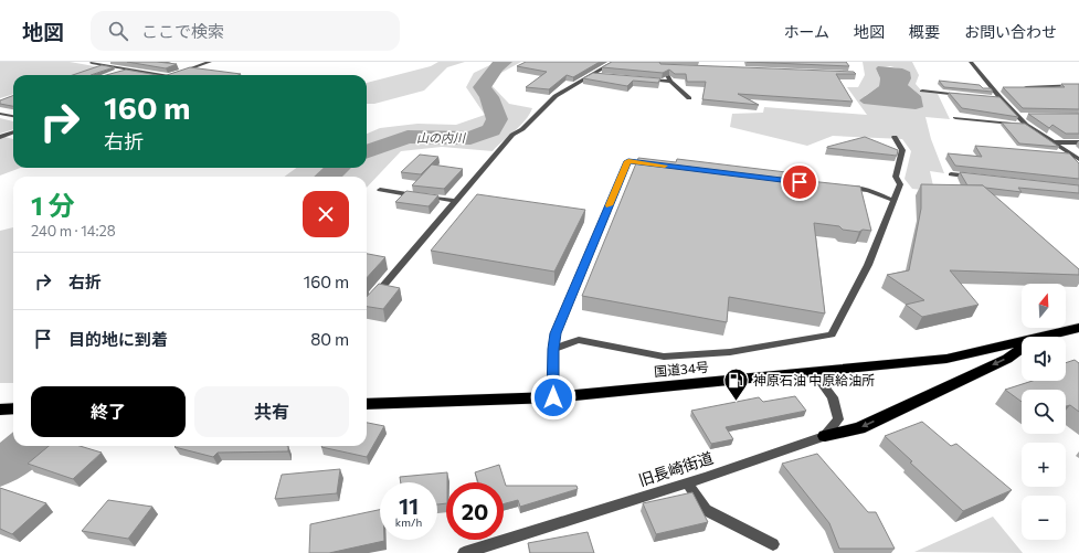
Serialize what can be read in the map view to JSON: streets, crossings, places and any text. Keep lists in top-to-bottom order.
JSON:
{
  "streets": {
    "highway": ["国道34号"],
    "street": ["旧長崎街道"]
  },
  "water": ["山の内川"],
  "places": {
    "fuel station": ["神原石油 中原給油所"]
  },
  "north": "top",
  "page": {
    "header": "地図",
    "search": "ここで検索",
    "nav": [
      "ホーム",
      "地図",
      "概要",
      "お問い合わせ"
    ],
    "turn": ["160 m", "右折"],
    "heading": ["1 分", "240 m · 14:28"],
    "list": [
      {
        "name": "右折",
        "value": "160 m"
      },
      {
        "name": "目的地に到着",
        "value": "80 m"
      }
    ],
    "map_buttons": ["+", "−"],
    "buttons": ["終了", "共有"],
    "speed": "11 km/h",
    "limit": "20"
  }
}
